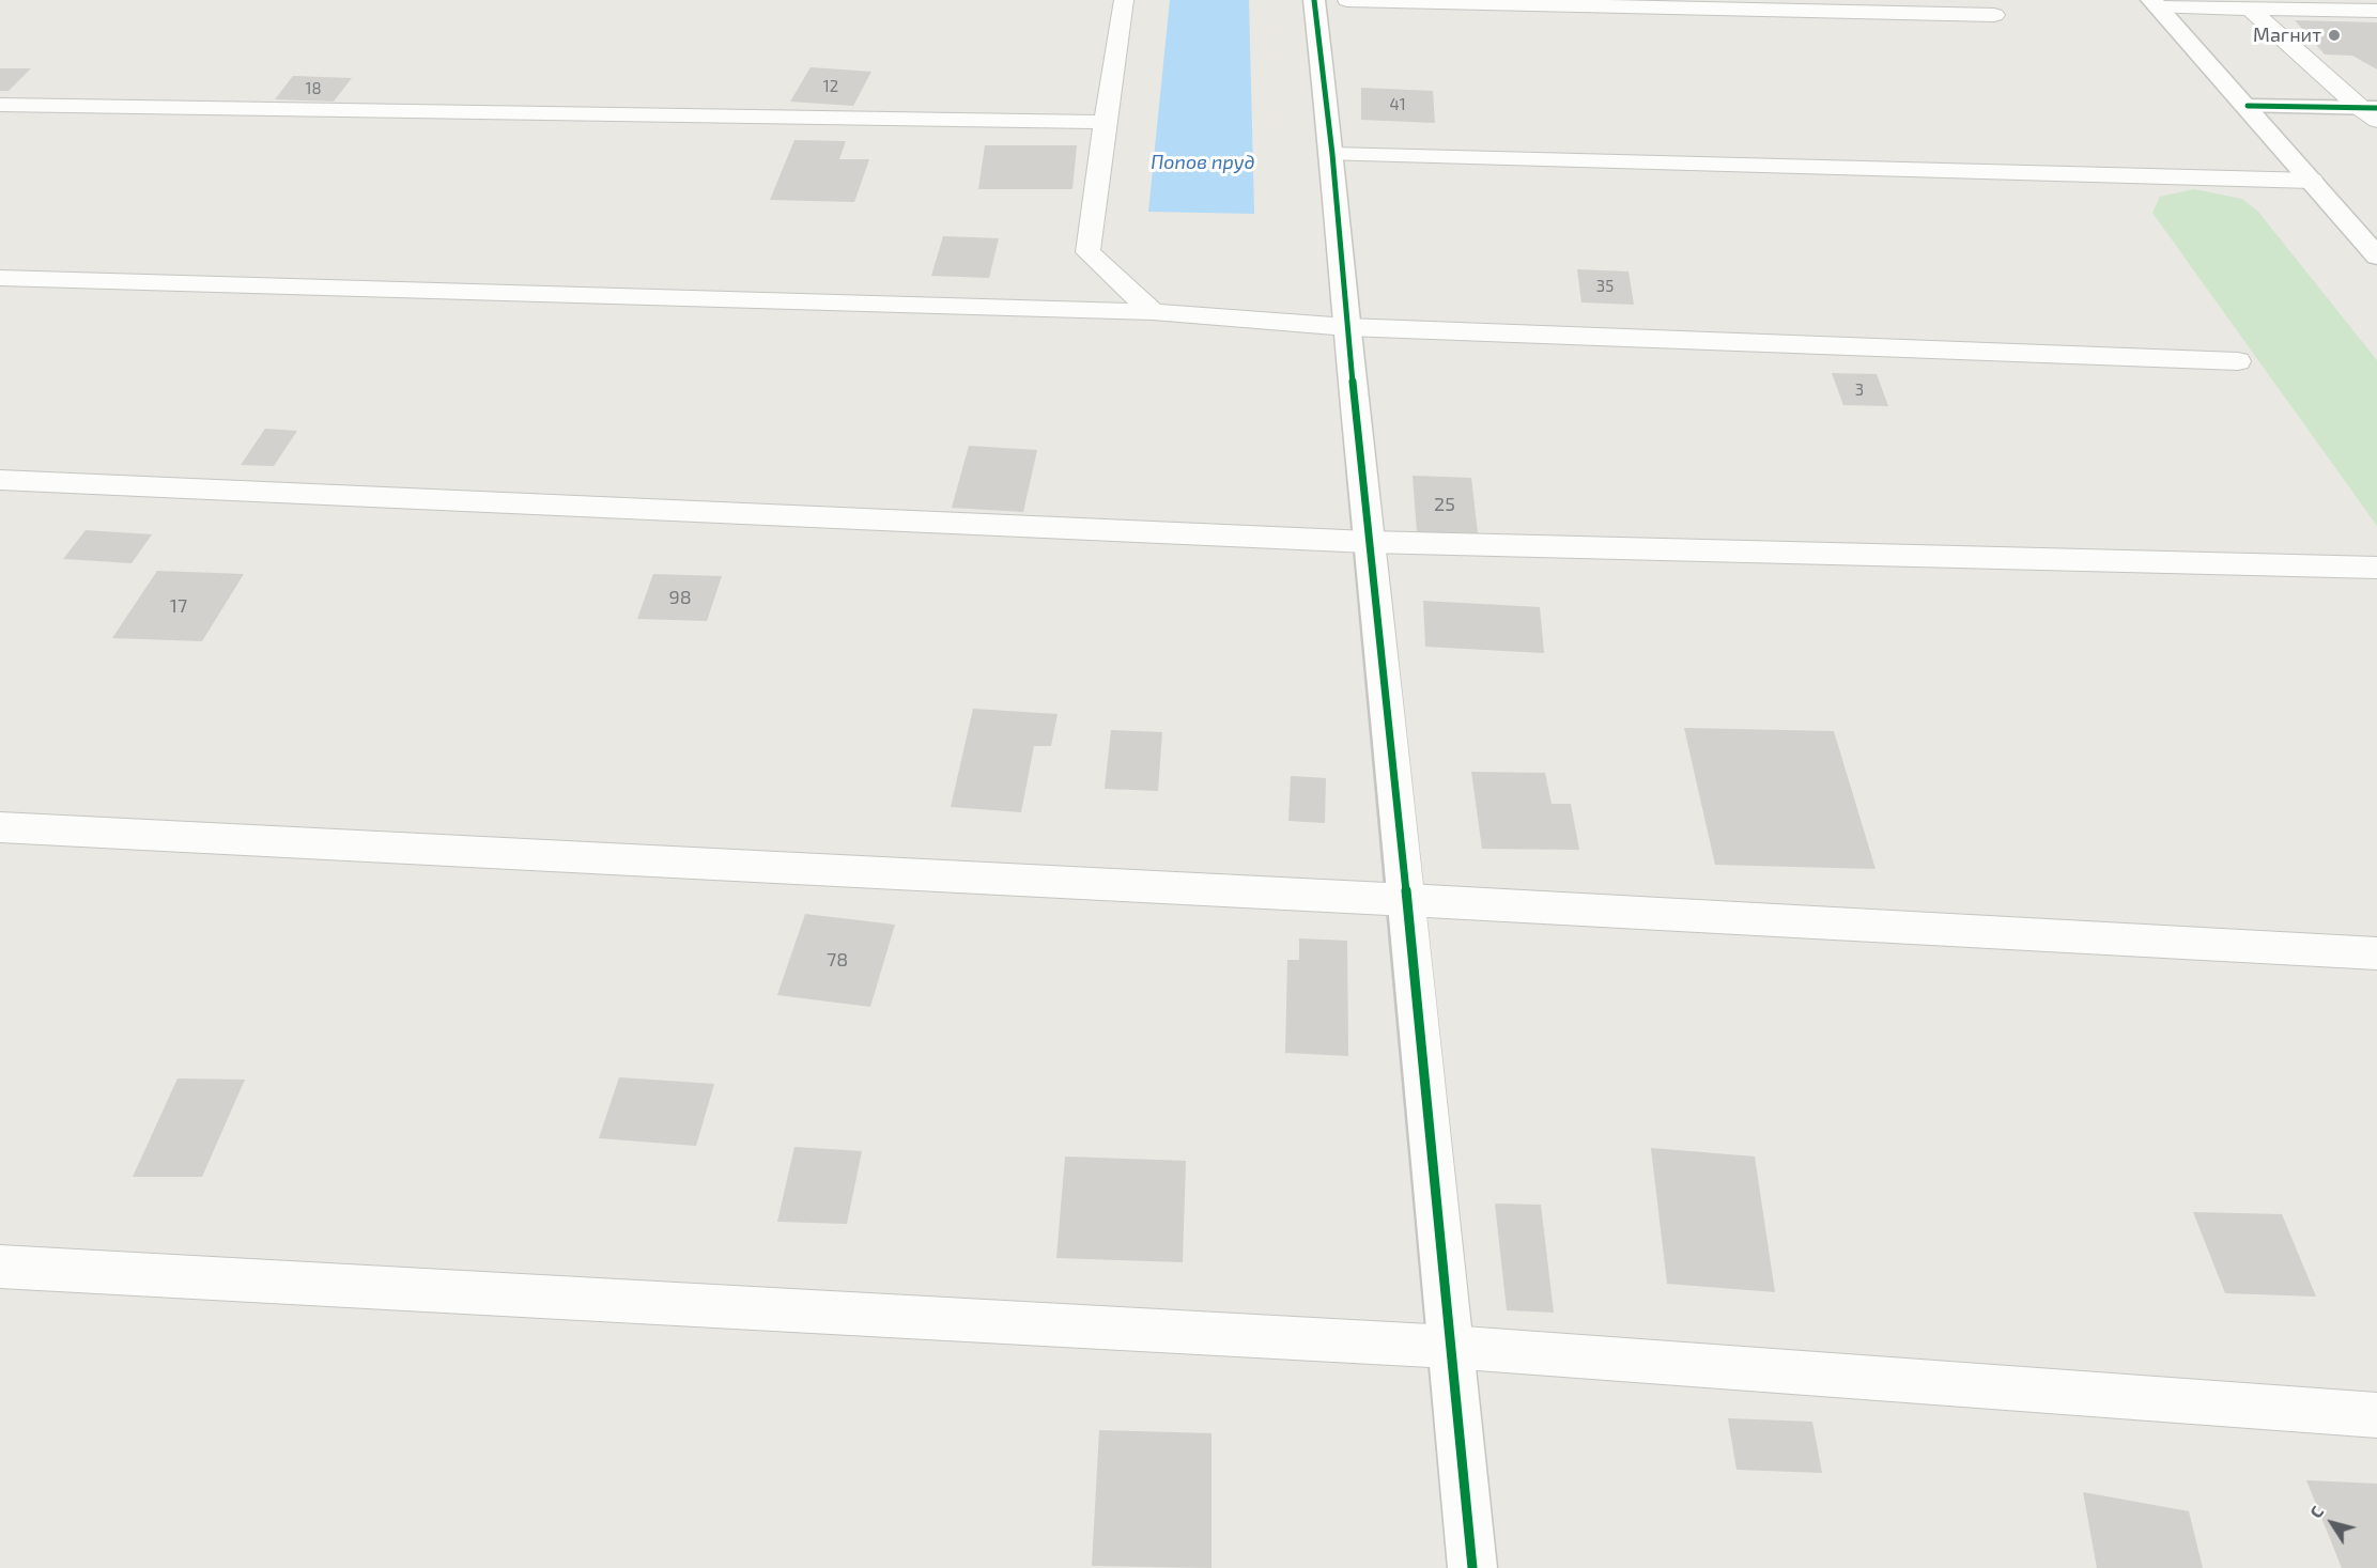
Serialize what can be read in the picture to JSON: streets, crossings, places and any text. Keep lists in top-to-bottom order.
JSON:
{
  "water": ["Попов пруд"],
  "places": ["Магнит"],
  "house_numbers": [
    "12",
    "18",
    "41",
    "35",
    "3",
    "25",
    "98",
    "17",
    "78"
  ],
  "north": "top left"
}
